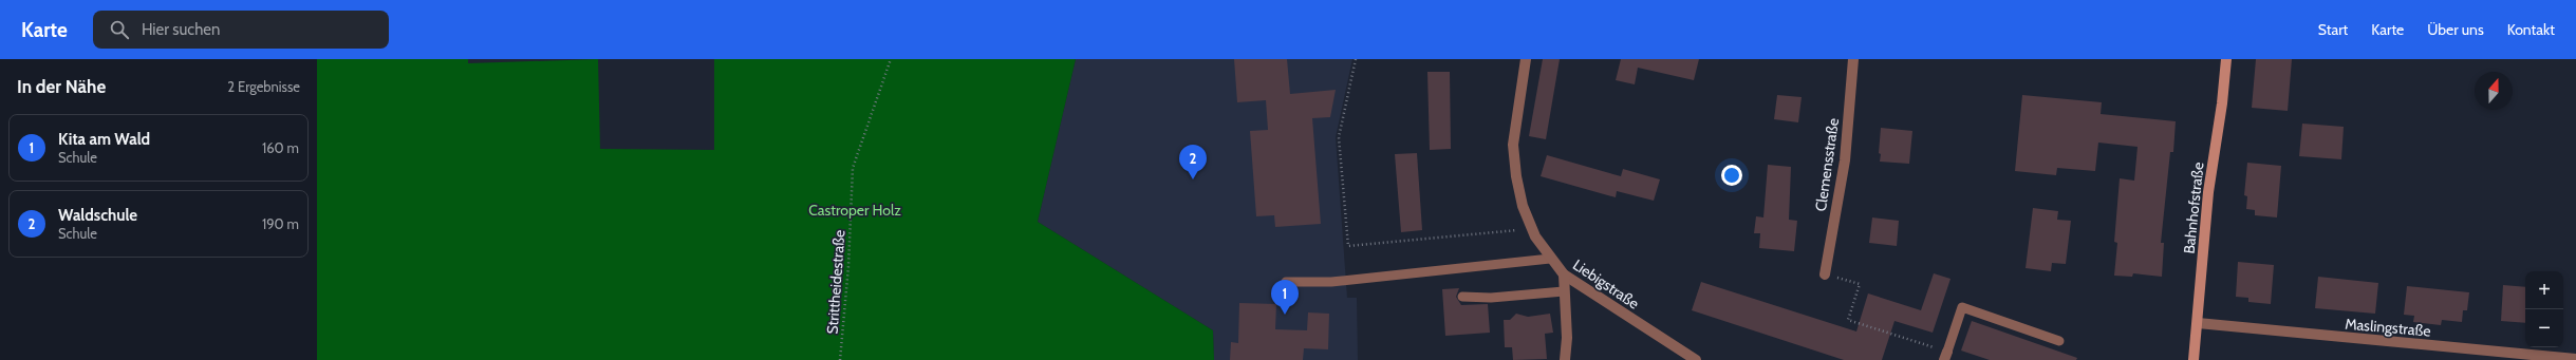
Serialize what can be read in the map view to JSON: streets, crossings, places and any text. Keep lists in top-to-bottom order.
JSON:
{
  "streets": {
    "main road": ["Bahnhofstraße"],
    "street": ["Clemensstraße", "Liebigstraße", "Maslingstraße"],
    "path": ["Strittheidestraße"]
  },
  "crossings": [
    ["Bahnhofstraße", "Maslingstraße"]
  ],
  "parks": ["Castroper Holz"],
  "north": "top",
  "page": {
    "header": "Karte",
    "search": "Hier suchen",
    "nav": [
      "Start",
      "Karte",
      "Über uns",
      "Kontakt"
    ],
    "heading": ["In der Nähe", "2 Ergebnisse"],
    "list": [
      {
        "mark": "1",
        "name": "Kita am Wald",
        "note": "Schule",
        "value": "160 m"
      },
      {
        "mark": "2",
        "name": "Waldschule",
        "note": "Schule",
        "value": "190 m"
      }
    ],
    "pins": ["2", "1"],
    "map_buttons": ["+", "−"]
  }
}
